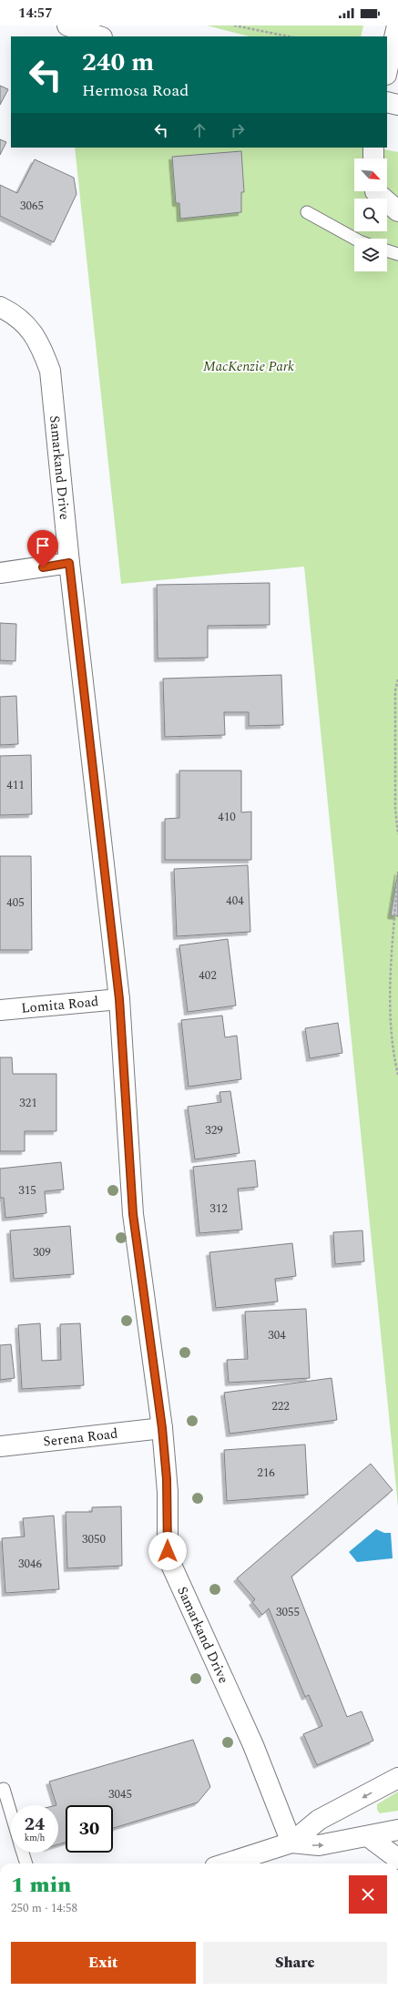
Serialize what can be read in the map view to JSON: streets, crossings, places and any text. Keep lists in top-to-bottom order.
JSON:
{
  "streets": {
    "street": ["Samarkand Drive", "Lomita Road", "Serena Road"]
  },
  "crossings": [
    ["Samarkand Drive", "Lomita Road"],
    ["Samarkand Drive", "Serena Road"]
  ],
  "parks": ["MacKenzie Park"],
  "house_numbers": [
    "3065",
    "411",
    "410",
    "404",
    "405",
    "402",
    "321",
    "329",
    "315",
    "312",
    "309",
    "304",
    "222",
    "216",
    "3050",
    "3046",
    "3055",
    "3045"
  ],
  "north": "bottom right",
  "page": {
    "status": "14:57",
    "turn": ["240 m", "Hermosa Road"],
    "speed": "24 km/h",
    "limit": "30",
    "heading": ["1 min", "250 m · 14:58"],
    "buttons": ["Exit", "Share"]
  }
}
